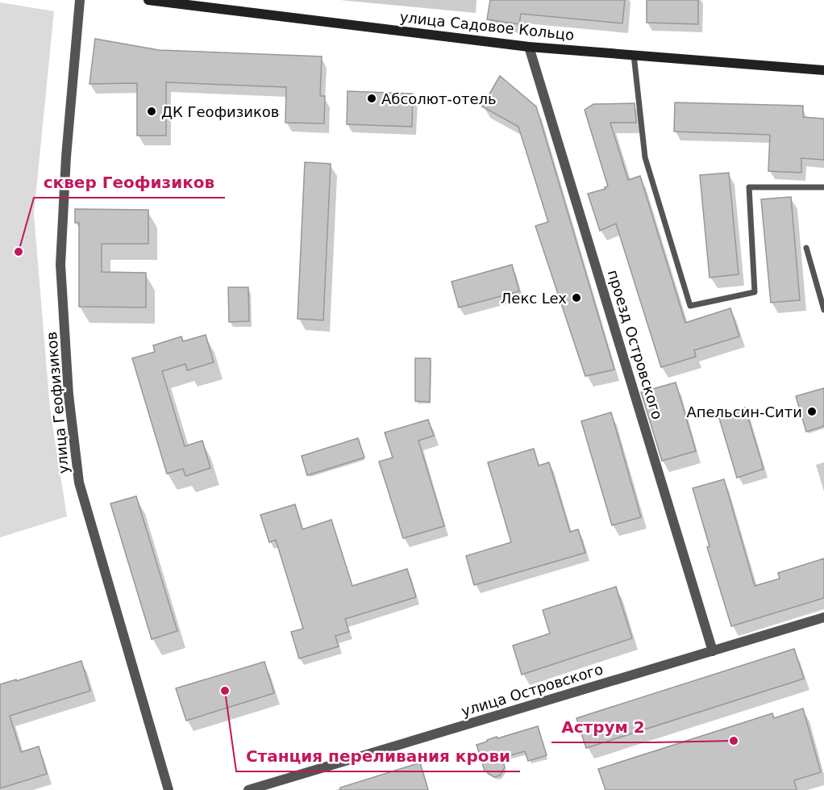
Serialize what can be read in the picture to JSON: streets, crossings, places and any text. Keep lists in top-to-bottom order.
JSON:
{
  "streets": {
    "main road": ["улица Садовое Кольцо"],
    "street": ["проезд Островского", "улица Геофизиков", "улица Островского"]
  },
  "crossings": [
    ["улица Садовое Кольцо", "проезд Островского"],
    ["проезд Островского", "улица Островского"]
  ],
  "places": [
    "Абсолют-отель",
    "ДК Геофизиков",
    "cквер Геофизиков",
    "Лекс Lex",
    "Апельсин-Сити",
    "Станция переливания крови",
    "Аструм 2"
  ]
}
